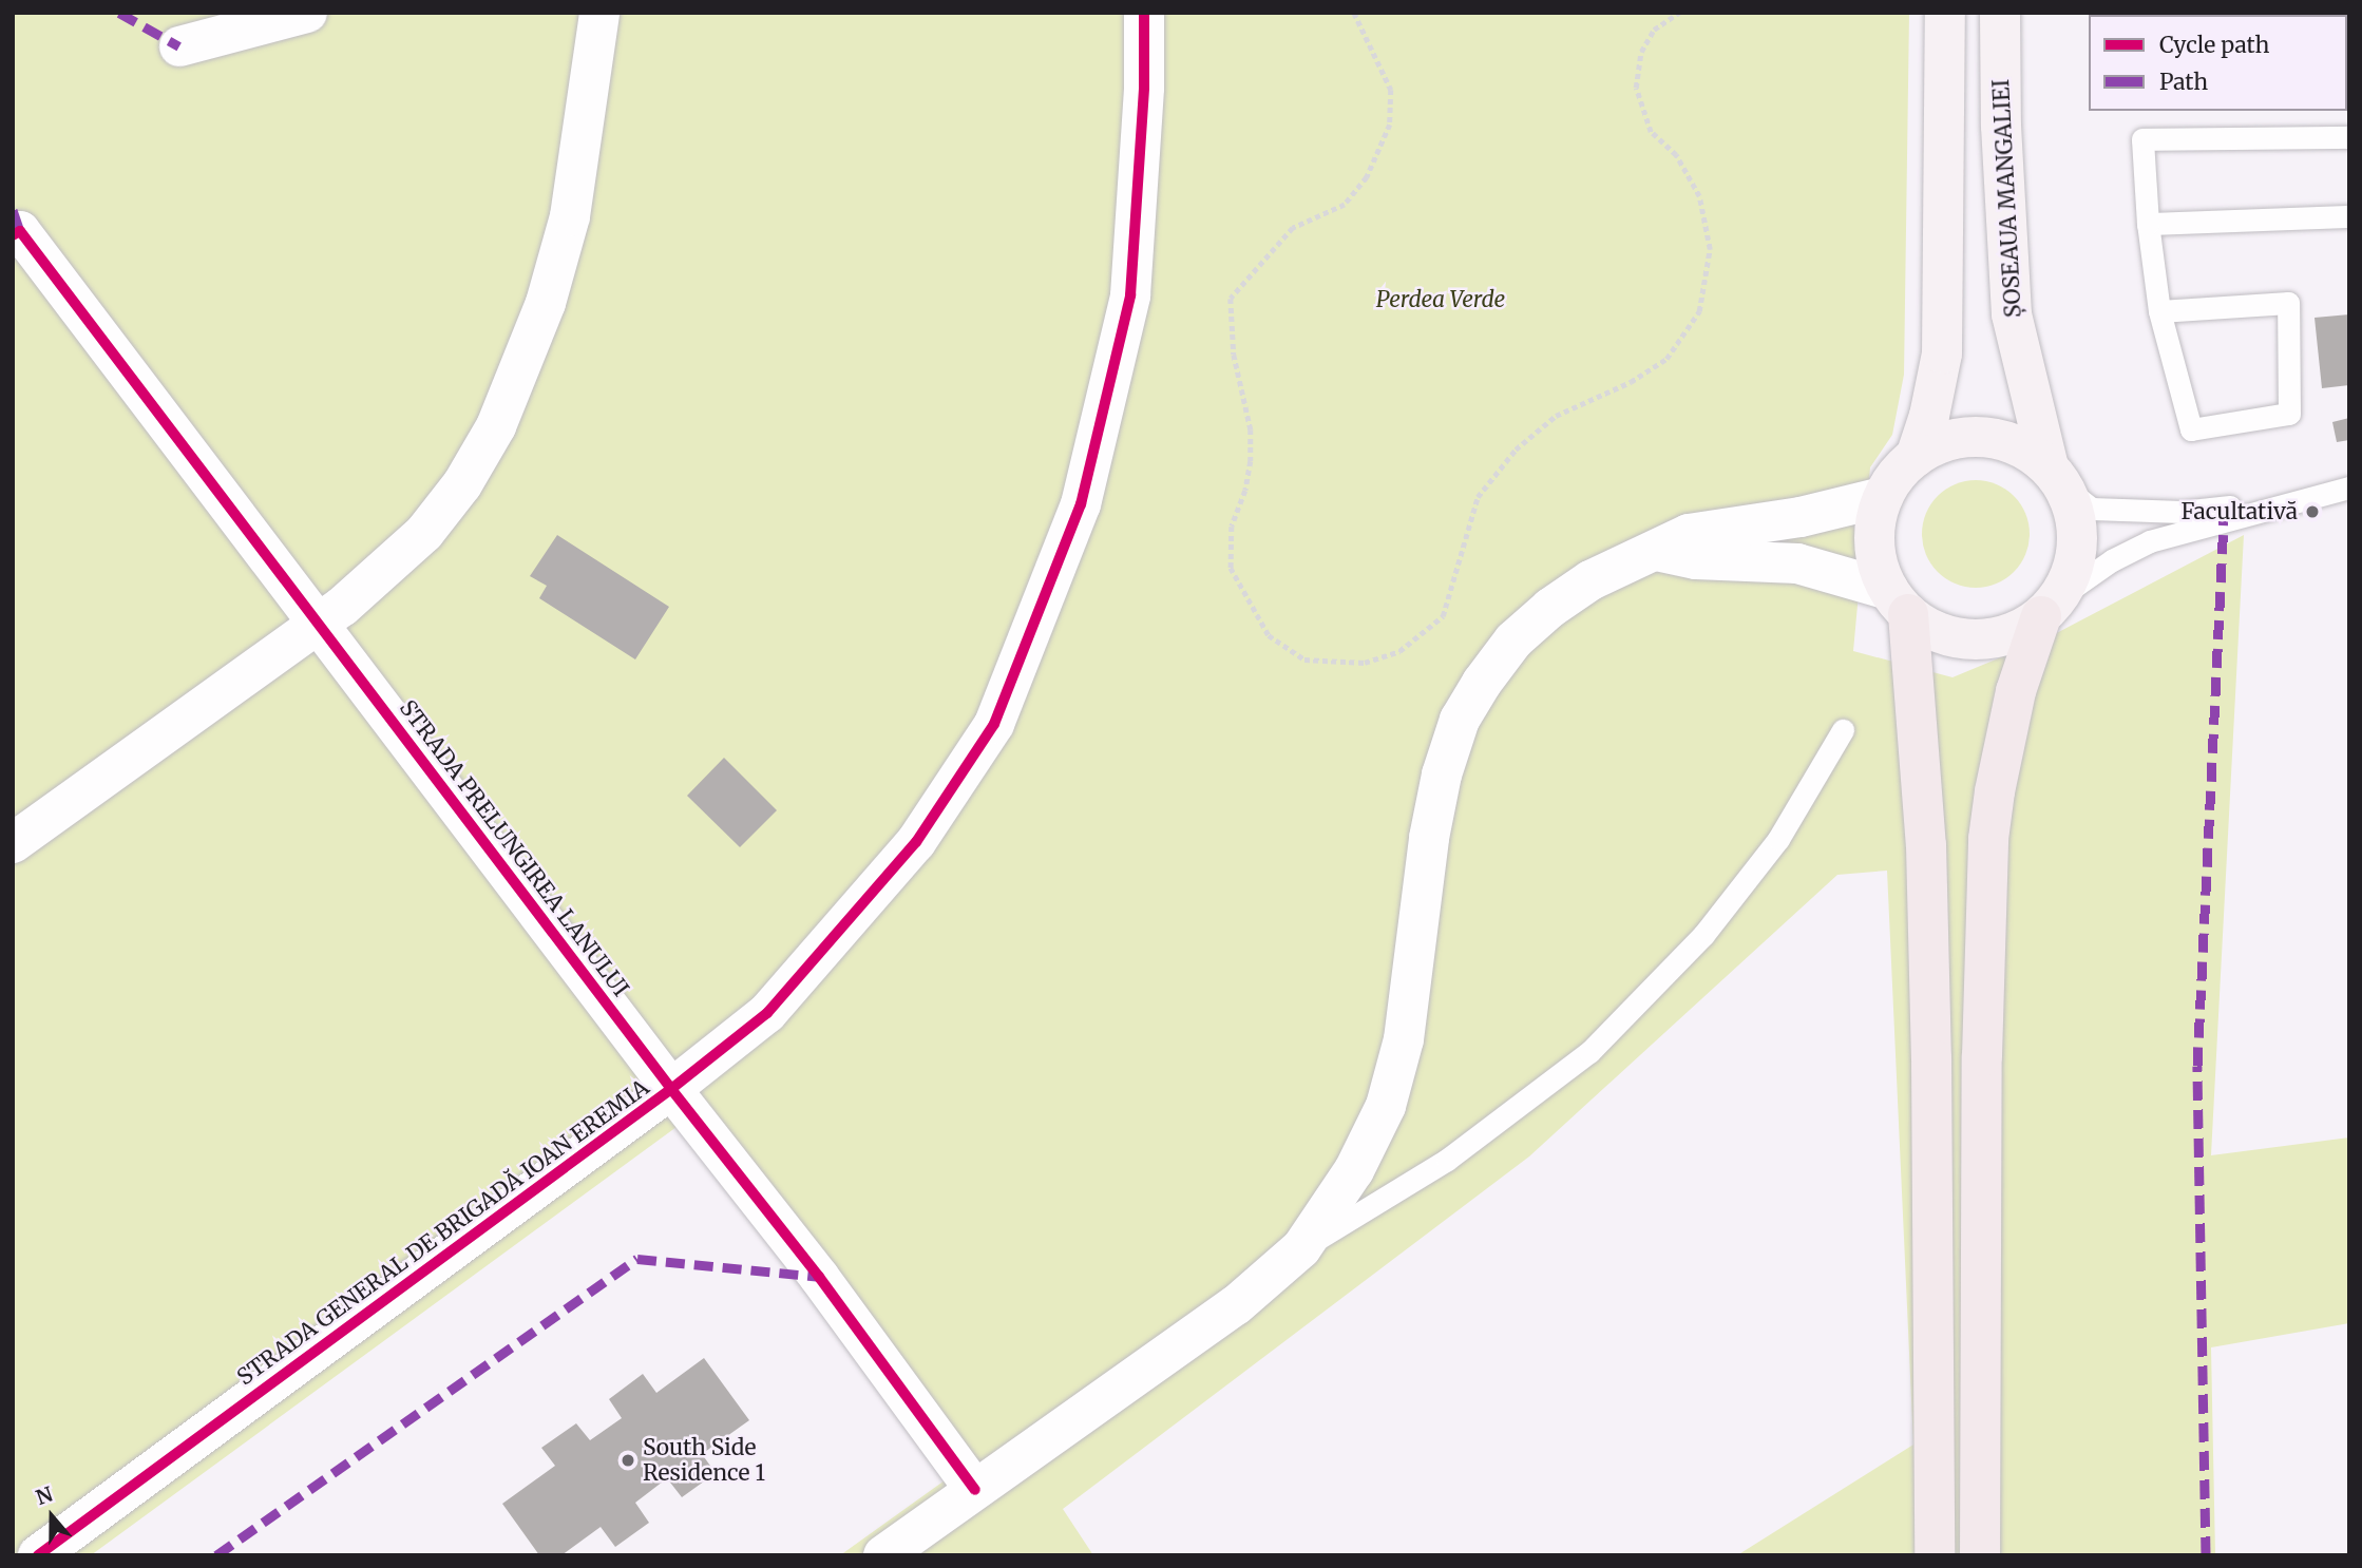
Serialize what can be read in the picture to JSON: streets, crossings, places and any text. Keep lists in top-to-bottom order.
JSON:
{
  "streets": {
    "main road": ["ȘOSEAUA MANGALIEI"],
    "street": ["STRADA PRELUNGIREA LANULUI", "STRADA GENERAL DE BRIGADĂ IOAN EREMIA"]
  },
  "crossings": [
    ["STRADA PRELUNGIREA LANULUI", "STRADA GENERAL DE BRIGADĂ IOAN EREMIA"]
  ],
  "parks": ["Perdea Verde"],
  "places": ["Facultativă", "South Side Residence 1"],
  "legend": ["Cycle path", "Path"],
  "north": "top"
}
